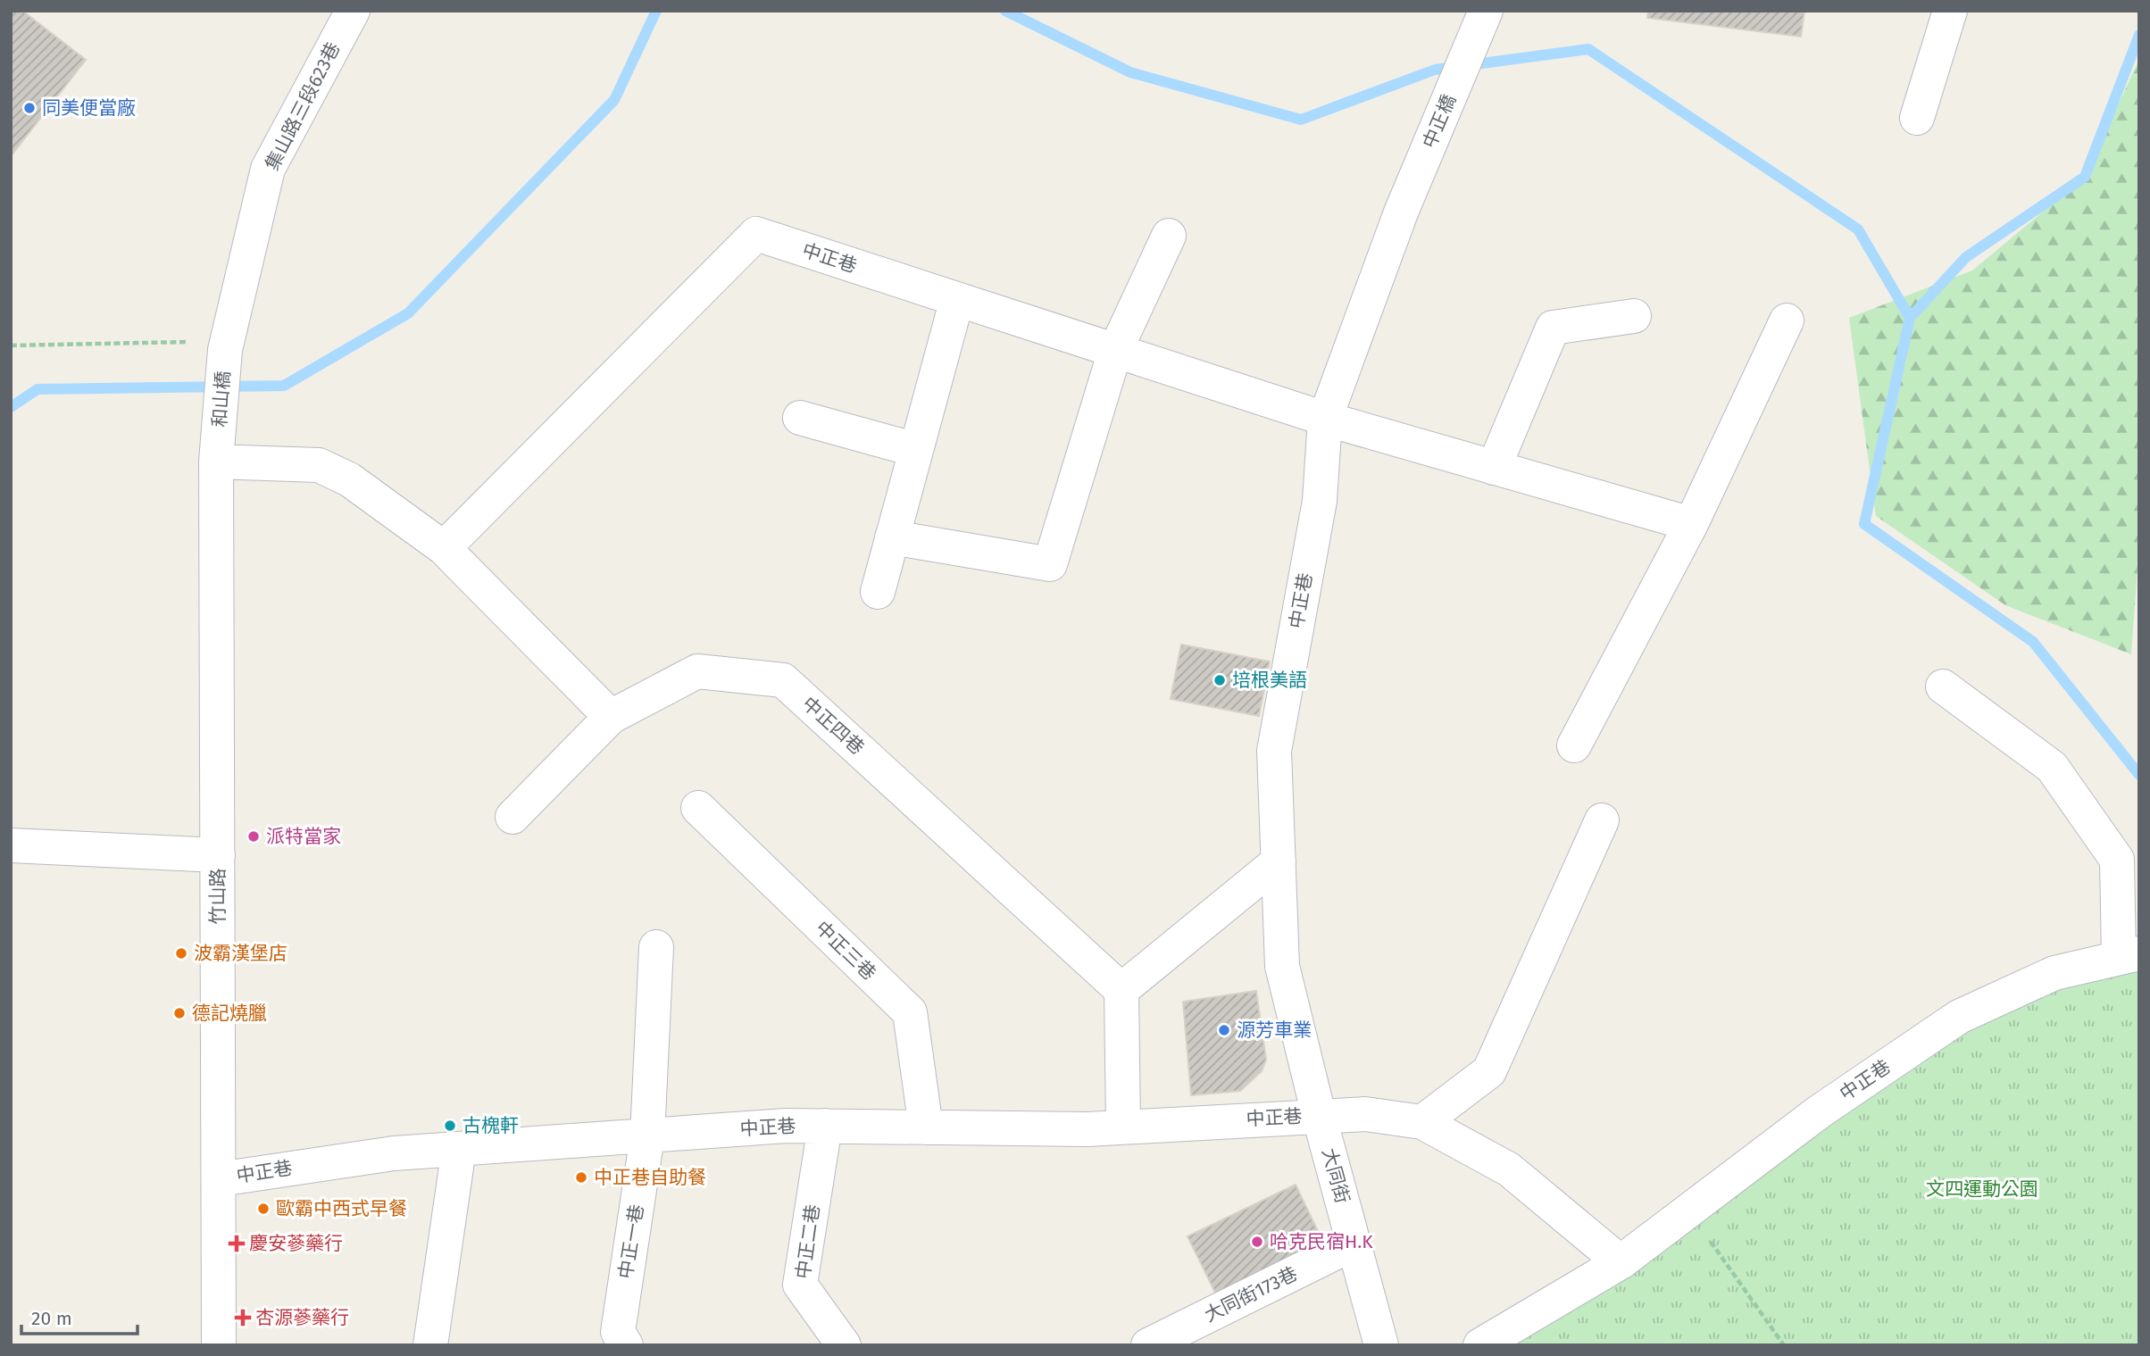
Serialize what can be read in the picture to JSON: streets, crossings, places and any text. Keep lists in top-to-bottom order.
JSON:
{
  "streets": {
    "street": [
      "集山路三段623巷",
      "中正橋",
      "中正巷",
      "和山橋",
      "中正四巷",
      "竹山路",
      "中正三巷",
      "大同街",
      "中正一巷",
      "中正二巷",
      "大同街173巷"
    ]
  },
  "crossings": [
    ["集山路三段623巷", "和山橋"],
    ["中正橋", "中正巷"],
    ["中正巷", "竹山路"],
    ["中正巷", "中正三巷"],
    ["中正巷", "大同街"],
    ["中正巷", "中正一巷"],
    ["中正巷", "中正二巷"],
    ["和山橋", "竹山路"],
    ["大同街", "大同街173巷"]
  ],
  "parks": ["文四運動公園"],
  "places": {
    "other": [
      "同美便當廠",
      "培根美語",
      "派特當家",
      "波霸漢堡店",
      "德記燒臘",
      "源芳車業",
      "古槐軒",
      "中正巷自助餐",
      "歐霸中西式早餐",
      "哈克民宿H.K"
    ],
    "health": ["慶安蔘藥行", "杏源蔘藥行"]
  },
  "scale_bar": "20 m"
}
